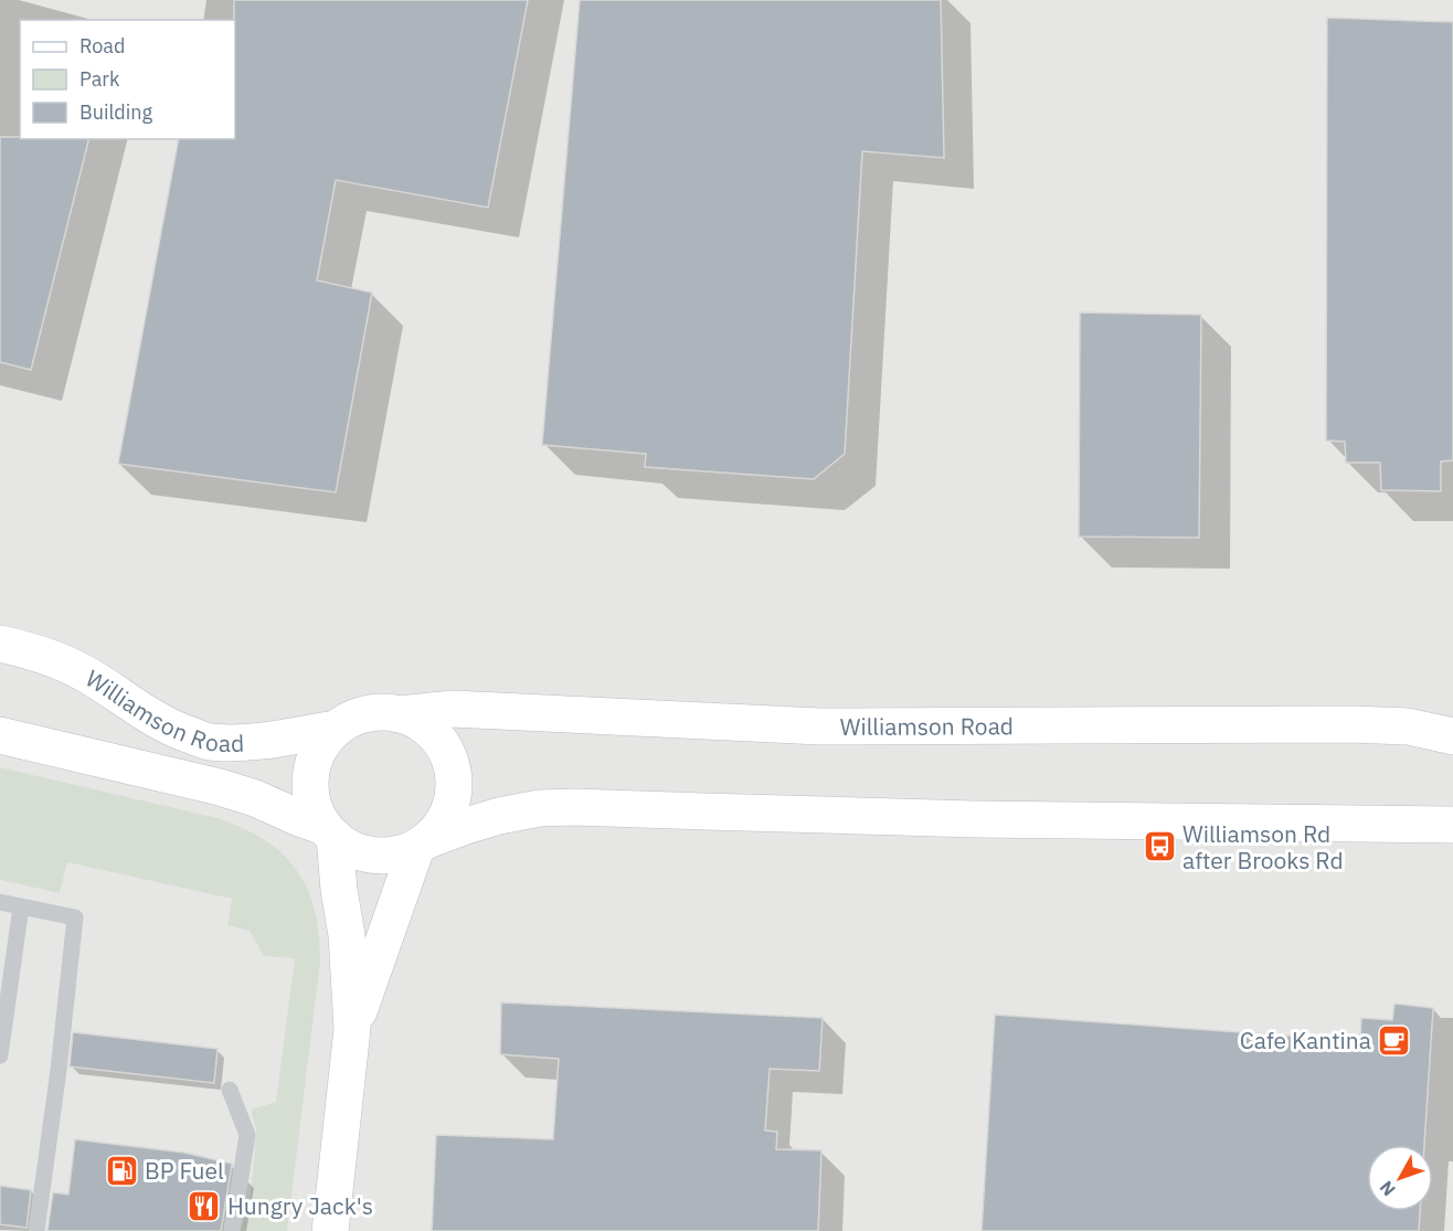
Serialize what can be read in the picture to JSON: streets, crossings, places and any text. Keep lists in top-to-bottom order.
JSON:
{
  "streets": {
    "main road": ["Williamson Road"]
  },
  "places": {
    "bus stop": ["Williamson Rd after Brooks Rd"],
    "cafe": ["Cafe Kantina"],
    "fuel station": ["BP Fuel"],
    "restaurant": ["Hungry Jack's"]
  },
  "legend": ["Road", "Park", "Building"],
  "north": "bottom left"
}
